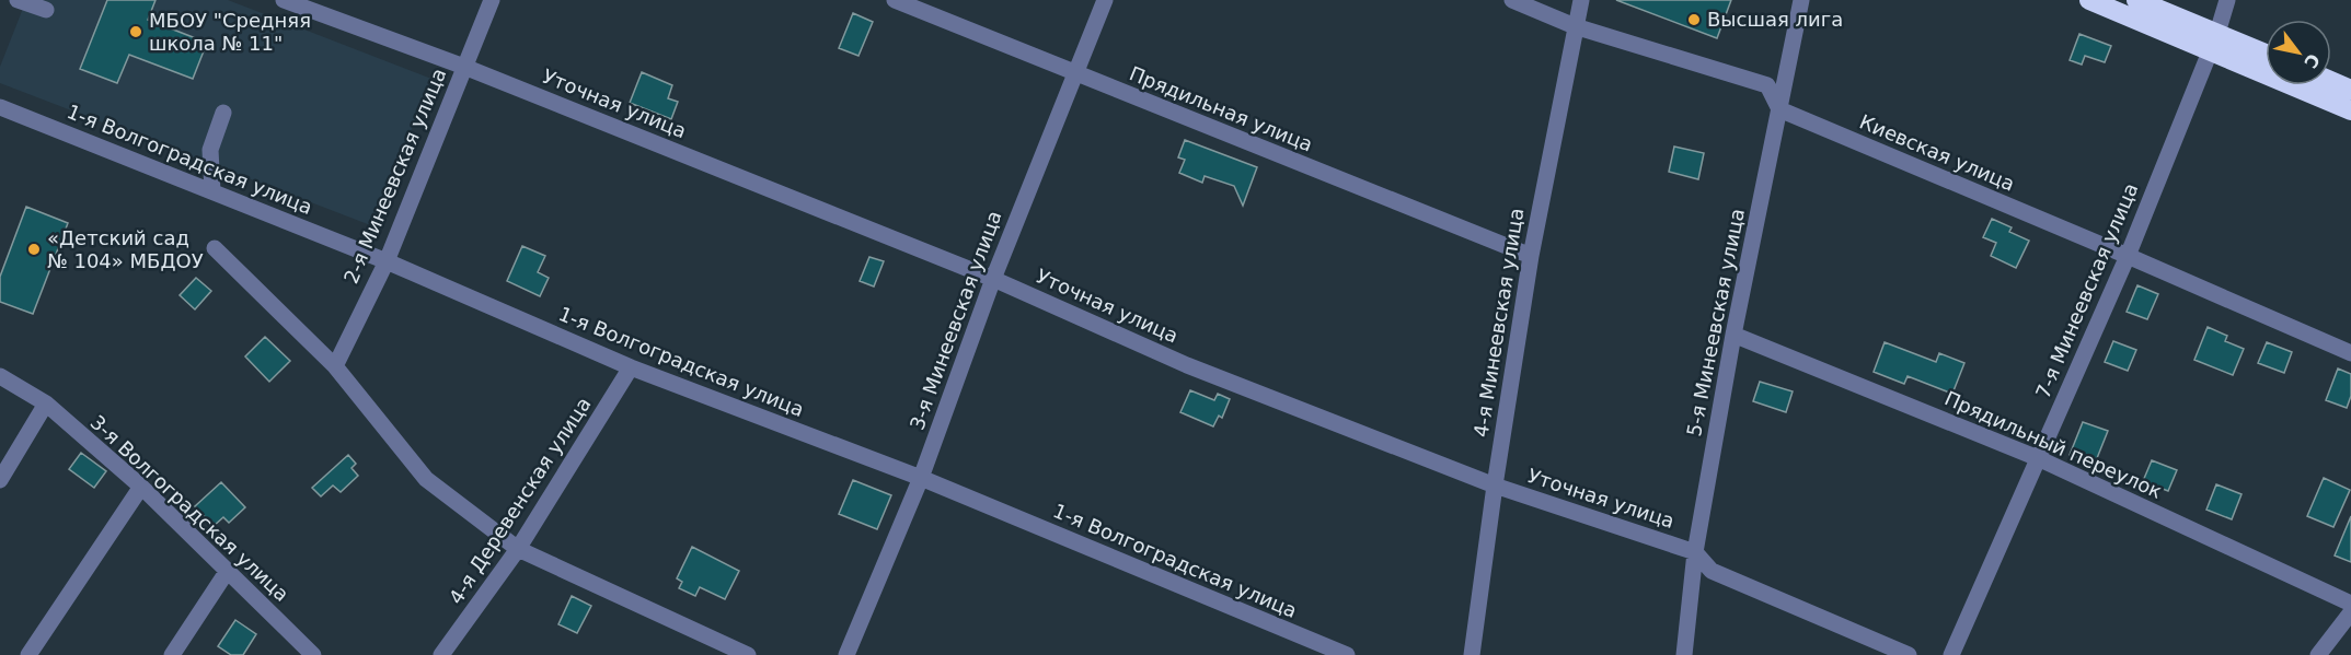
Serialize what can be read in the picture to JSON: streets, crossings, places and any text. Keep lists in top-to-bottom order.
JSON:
{
  "streets": {
    "street": [
      "Уточная улица",
      "Прядильная улица",
      "Киевская улица",
      "1-я Волгоградская улица",
      "2-я Минеевская улица",
      "7-я Минеевская улица",
      "3-я Минеевская улица",
      "4-я Минеевская улица",
      "5-я Минеевская улица",
      "Прядильный переулок",
      "4-я Деревенская улица",
      "3-я Волгоградская улица"
    ]
  },
  "crossings": [
    ["Уточная улица", "2-я Минеевская улица"],
    ["Уточная улица", "3-я Минеевская улица"],
    ["Уточная улица", "4-я Минеевская улица"],
    ["Уточная улица", "5-я Минеевская улица"],
    ["Прядильная улица", "3-я Минеевская улица"],
    ["Прядильная улица", "4-я Минеевская улица"],
    ["Киевская улица", "7-я Минеевская улица"],
    ["Киевская улица", "5-я Минеевская улица"],
    ["1-я Волгоградская улица", "2-я Минеевская улица"],
    ["1-я Волгоградская улица", "3-я Минеевская улица"],
    ["1-я Волгоградская улица", "4-я Деревенская улица"],
    ["7-я Минеевская улица", "Прядильный переулок"],
    ["5-я Минеевская улица", "Прядильный переулок"]
  ],
  "places": ["Высшая лига", "МБОУ \"Средняя школа № 11\"", "«Детский сад № 104» МБДОУ"],
  "north": "bottom right"
}
